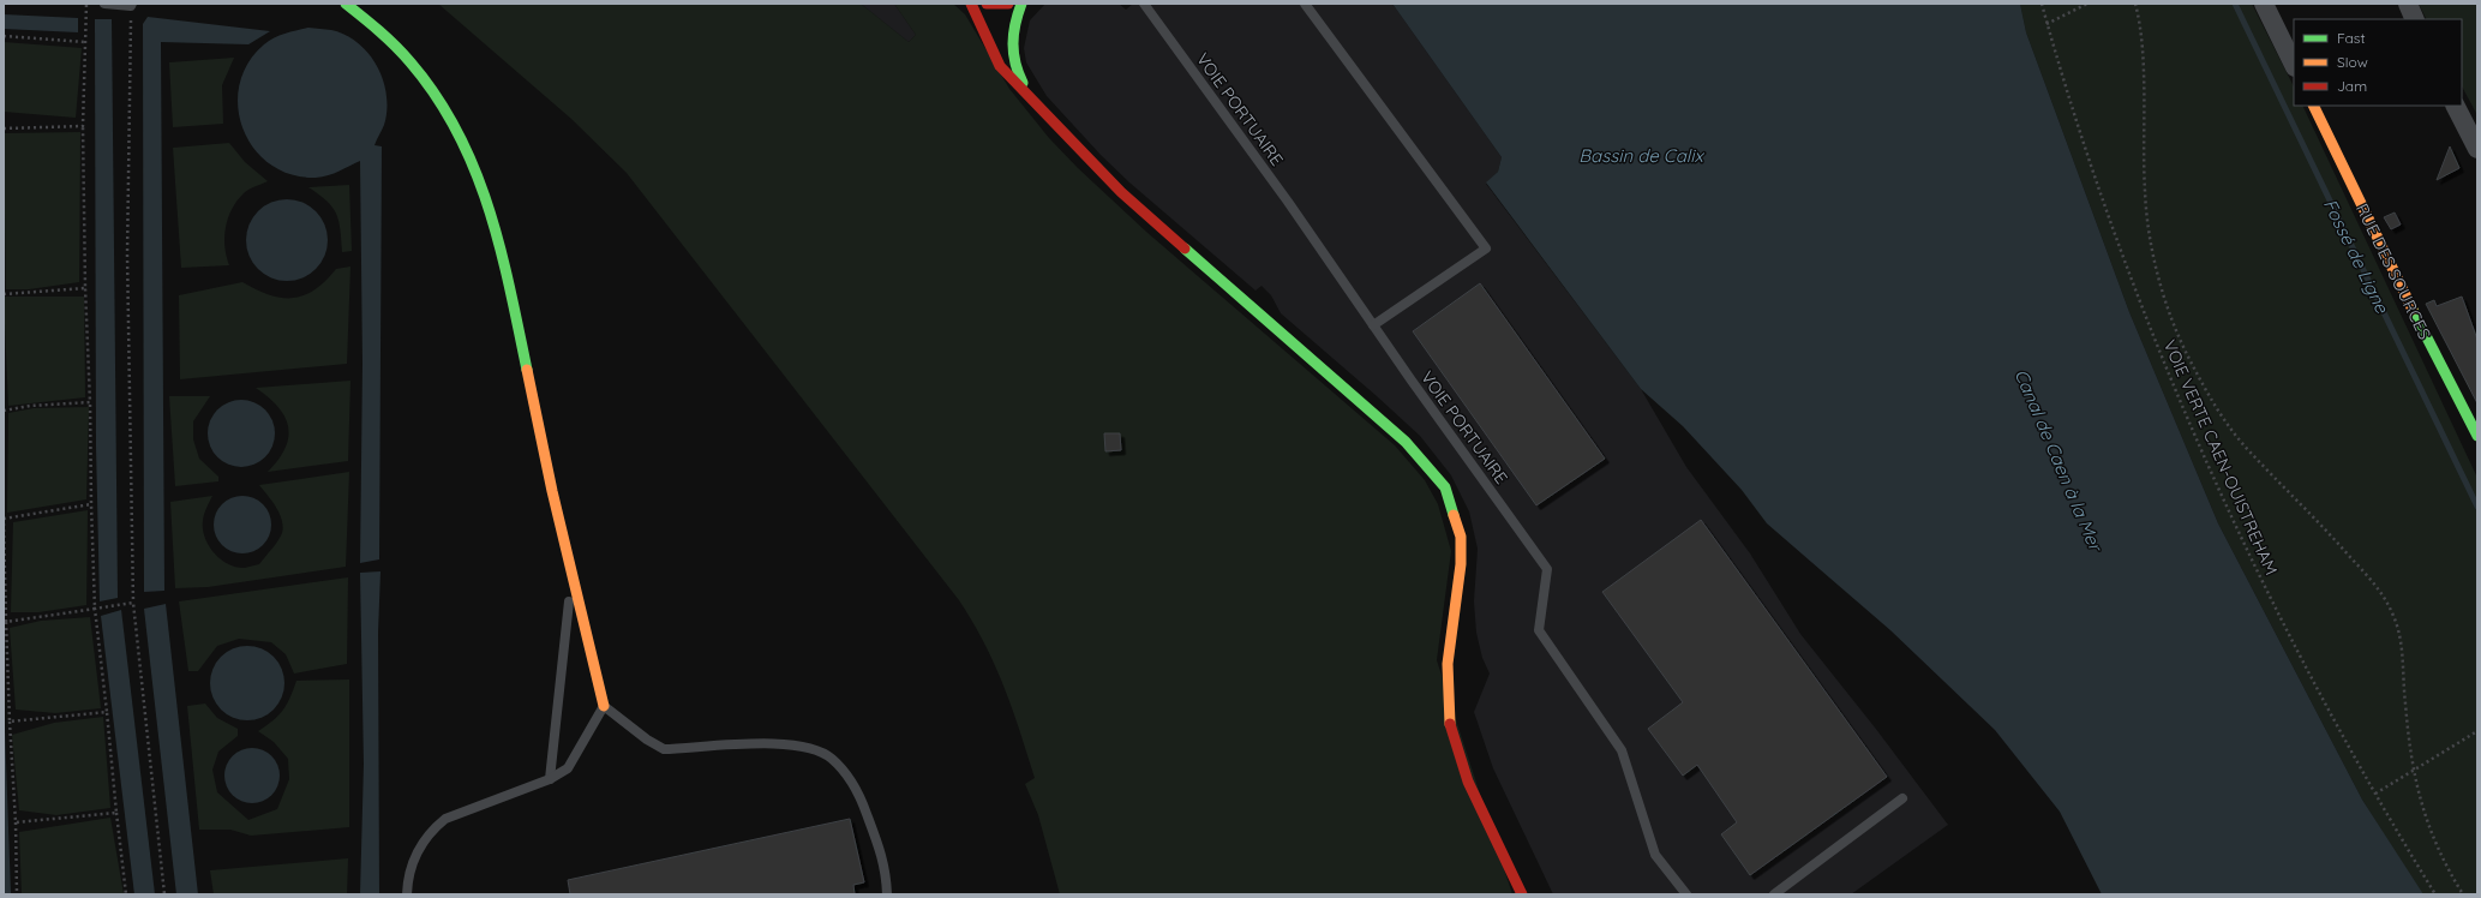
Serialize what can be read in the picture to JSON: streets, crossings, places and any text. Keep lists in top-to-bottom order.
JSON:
{
  "streets": {
    "street": ["RUE DES SOURCES"],
    "lane": ["VOIE PORTUAIRE"],
    "path": ["VOIE VERTE CAEN-OUISTREHAM"]
  },
  "water": ["Bassin de Calix", "Fossé de Ligne", "Canal de Caen à la Mer"],
  "legend": ["Fast", "Slow", "Jam"]
}
